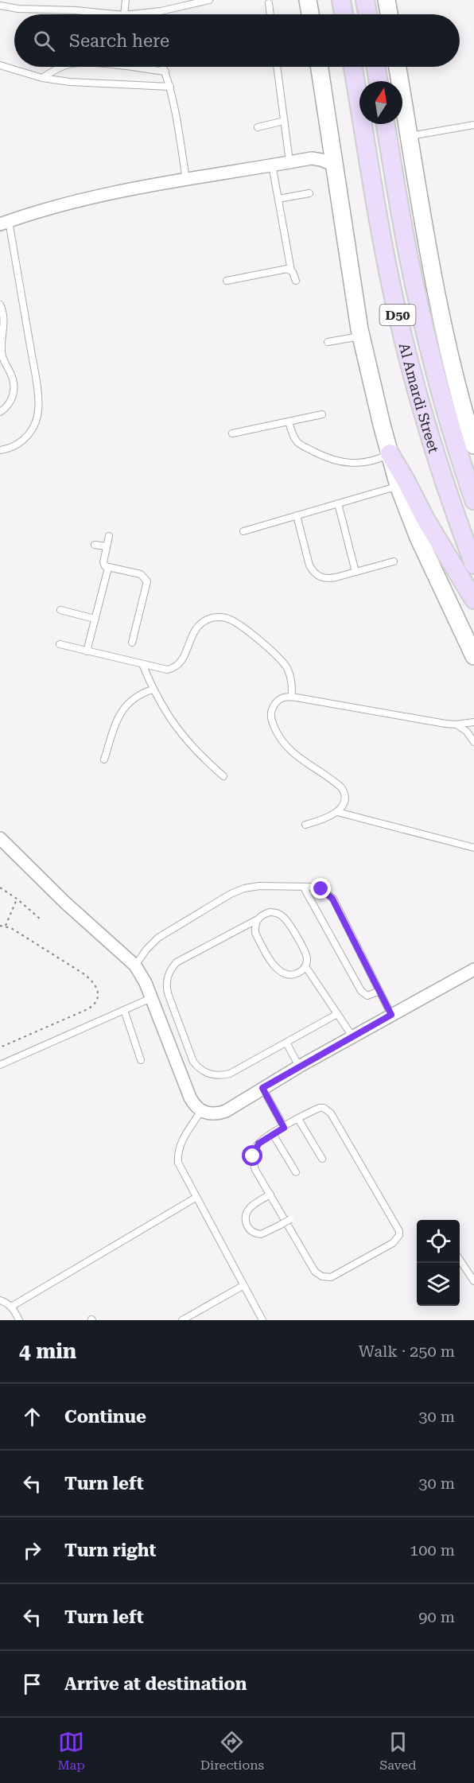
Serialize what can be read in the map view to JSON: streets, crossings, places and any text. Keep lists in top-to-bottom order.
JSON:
{
  "streets": {
    "main road": ["D50", "Al Amardi Street"]
  },
  "north": "top",
  "page": {
    "search": "Search here",
    "heading": ["4 min", "Walk · 250 m"],
    "list": [
      ["Continue", "30 m"],
      ["Turn left", "30 m"],
      ["Turn right", "100 m"],
      ["Turn left", "90 m"],
      "Arrive at destination"
    ],
    "nav": ["Map", "Directions", "Saved"]
  }
}
